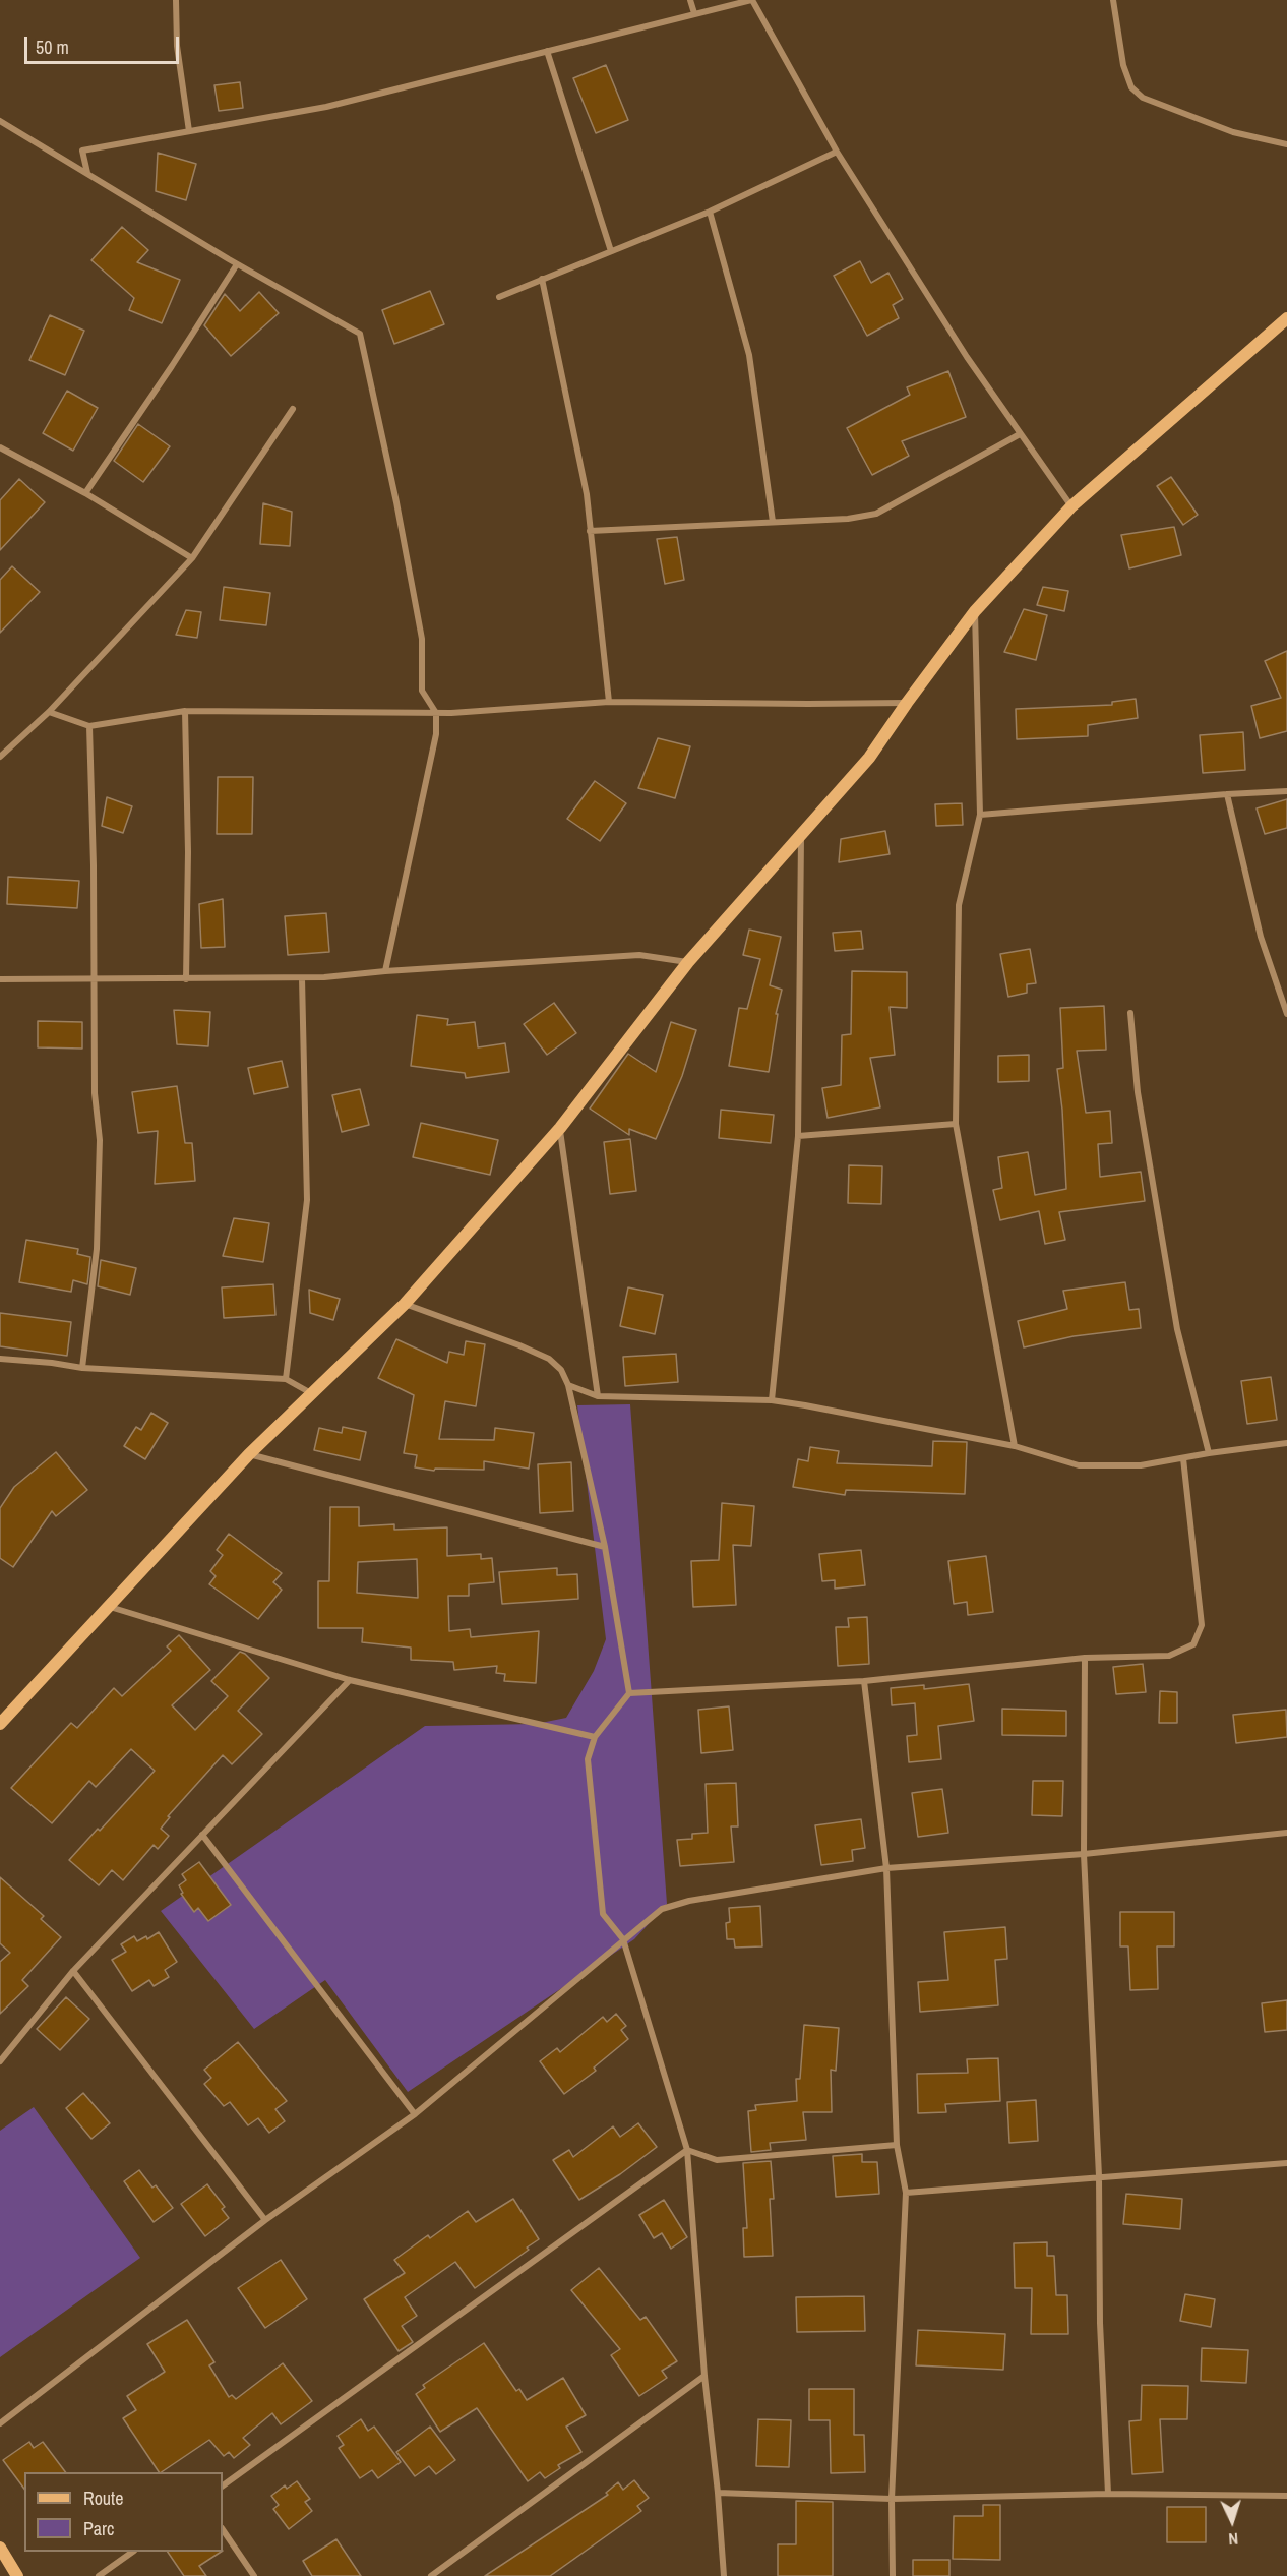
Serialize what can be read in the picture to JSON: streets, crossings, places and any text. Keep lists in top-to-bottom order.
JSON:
{
  "legend": ["Route", "Parc"],
  "scale_bar": "50 m",
  "north": "bottom"
}
